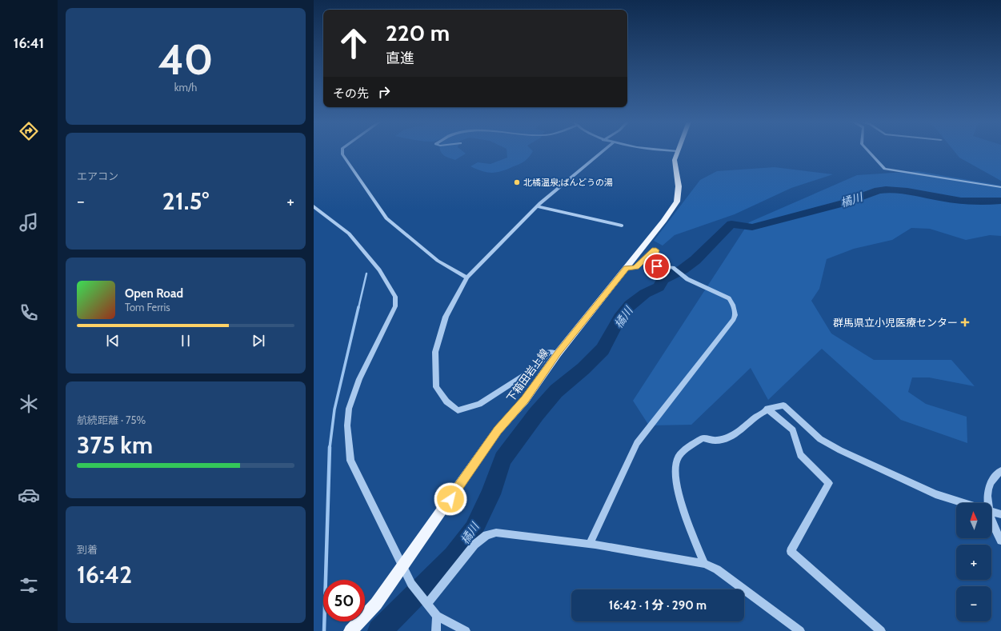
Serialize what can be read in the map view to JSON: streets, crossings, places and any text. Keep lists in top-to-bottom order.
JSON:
{
  "streets": {
    "main road": ["下箱田岩上線"]
  },
  "water": ["橘川"],
  "places": {
    "other": ["北橘温泉;ばんどうの湯"],
    "health": ["群馬県立小児医療センター"]
  },
  "north": "top",
  "page": {
    "tabs": "16:41",
    "tile": [
      ["40", "km/h"],
      "エアコン",
      ["航続距離 · 75%", "375 km"],
      ["到着", "16:42"]
    ],
    "turn": ["220 m", "直進"],
    "then": "その先",
    "heat": ["−", "21.5°", "+"],
    "song": ["Open Road", "Tom Ferris"],
    "map_buttons": ["+", "−"],
    "limit": "50",
    "trip": "16:42 · 1 分 · 290 m"
  }
}
